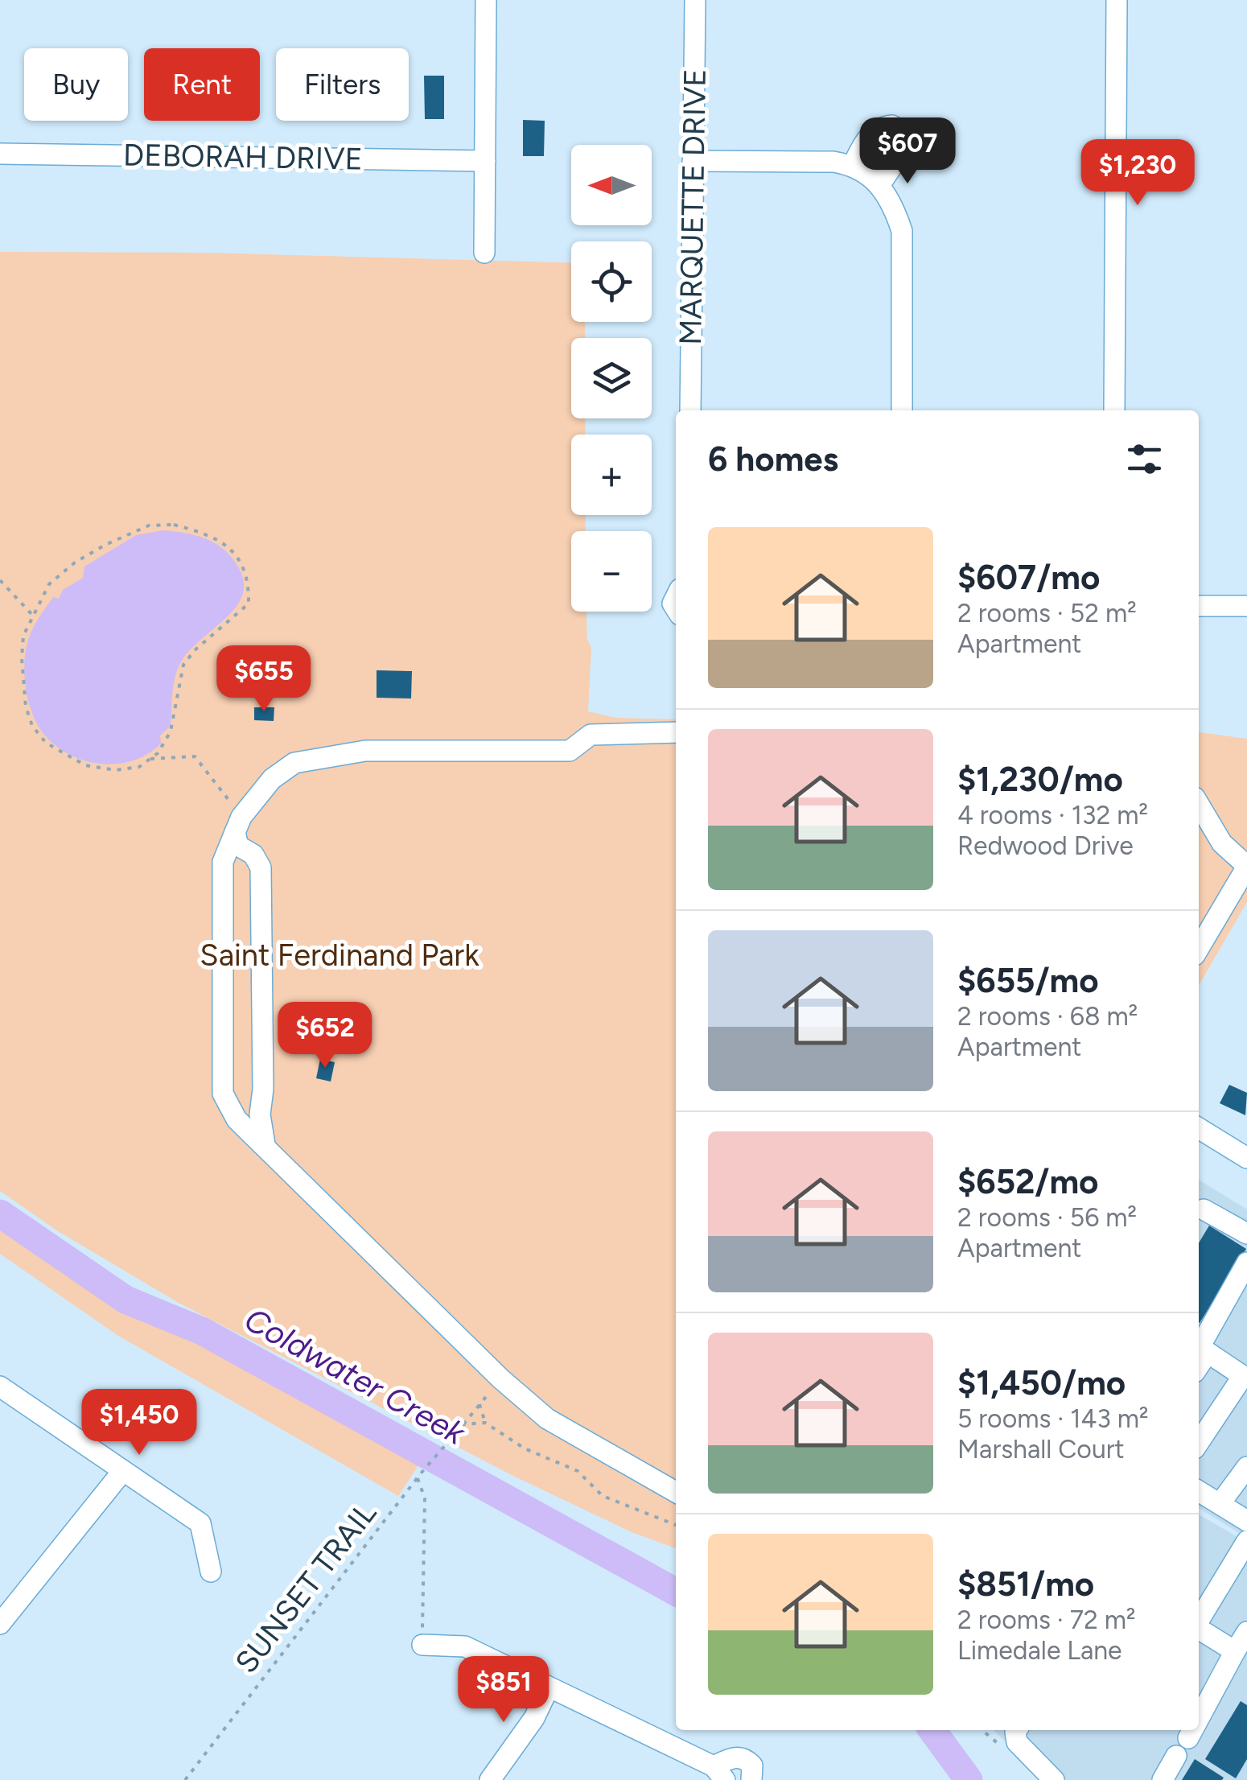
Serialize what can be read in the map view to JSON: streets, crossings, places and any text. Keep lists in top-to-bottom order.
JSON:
{
  "streets": {
    "street": ["DEBORAH DRIVE", "MARQUETTE DRIVE"],
    "path": ["SUNSET TRAIL"]
  },
  "water": ["Coldwater Creek"],
  "parks": ["Saint Ferdinand Park"],
  "north": "left",
  "page": {
    "chip": ["Buy", "Rent", "Filters"],
    "price": [
      "$607",
      "$1,230",
      "$655",
      "$652",
      "$1,450",
      "$851"
    ],
    "map_buttons": ["+", "−"],
    "heading": "6 homes",
    "list": [
      {
        "name": "$607/mo",
        "note": "2 rooms · 52 m² · Apartment"
      },
      {
        "name": "$1,230/mo",
        "note": "4 rooms · 132 m² · Redwood Drive"
      },
      {
        "name": "$655/mo",
        "note": "2 rooms · 68 m² · Apartment"
      },
      {
        "name": "$652/mo",
        "note": "2 rooms · 56 m² · Apartment"
      },
      {
        "name": "$1,450/mo",
        "note": "5 rooms · 143 m² · Marshall Court"
      },
      {
        "name": "$851/mo",
        "note": "2 rooms · 72 m² · Limedale Lane"
      }
    ]
  }
}
